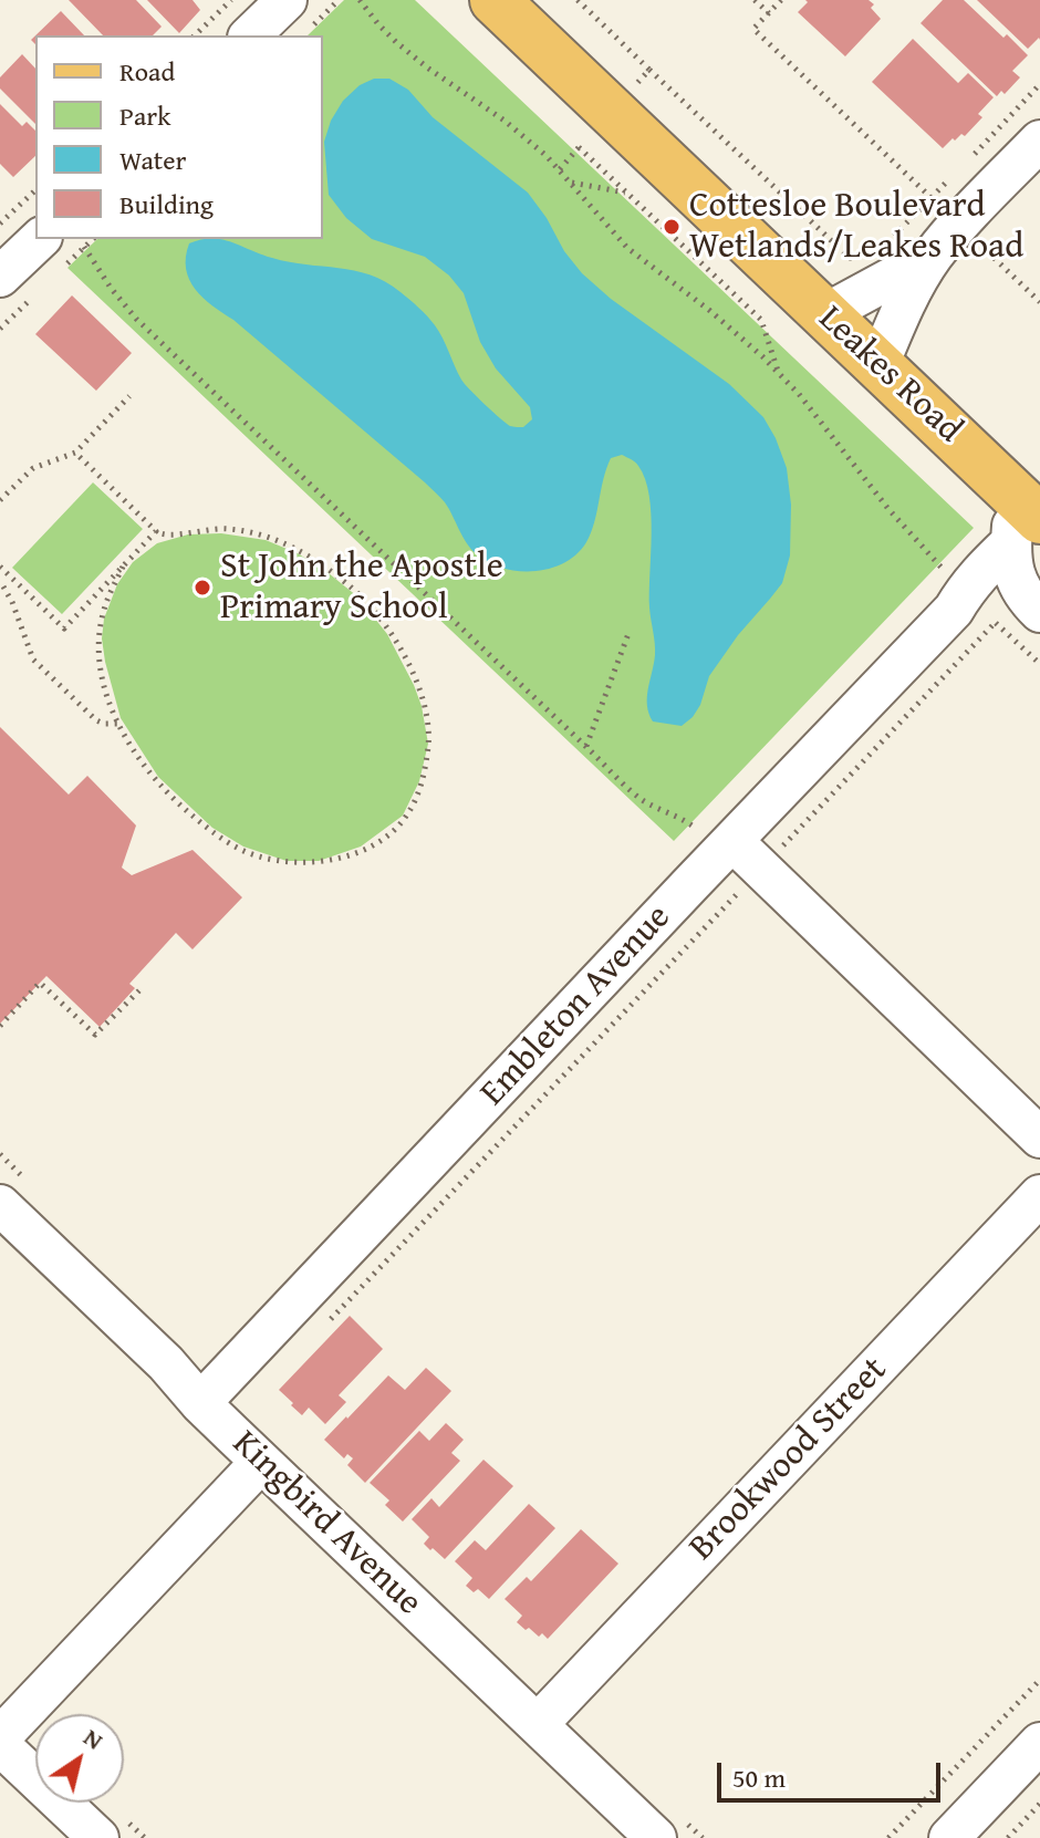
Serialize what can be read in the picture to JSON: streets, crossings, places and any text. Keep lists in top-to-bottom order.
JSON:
{
  "streets": {
    "main road": ["Leakes Road"],
    "street": ["Embleton Avenue", "Brookwood Street", "Kingbird Avenue"]
  },
  "crossings": [
    ["Leakes Road", "Embleton Avenue"],
    ["Embleton Avenue", "Kingbird Avenue"],
    ["Brookwood Street", "Kingbird Avenue"]
  ],
  "places": ["Cottesloe Boulevard Wetlands/Leakes Road", "St John the Apostle Primary School"],
  "legend": [
    "Road",
    "Park",
    "Water",
    "Building"
  ],
  "scale_bar": "50 m",
  "north": "top right"
}
